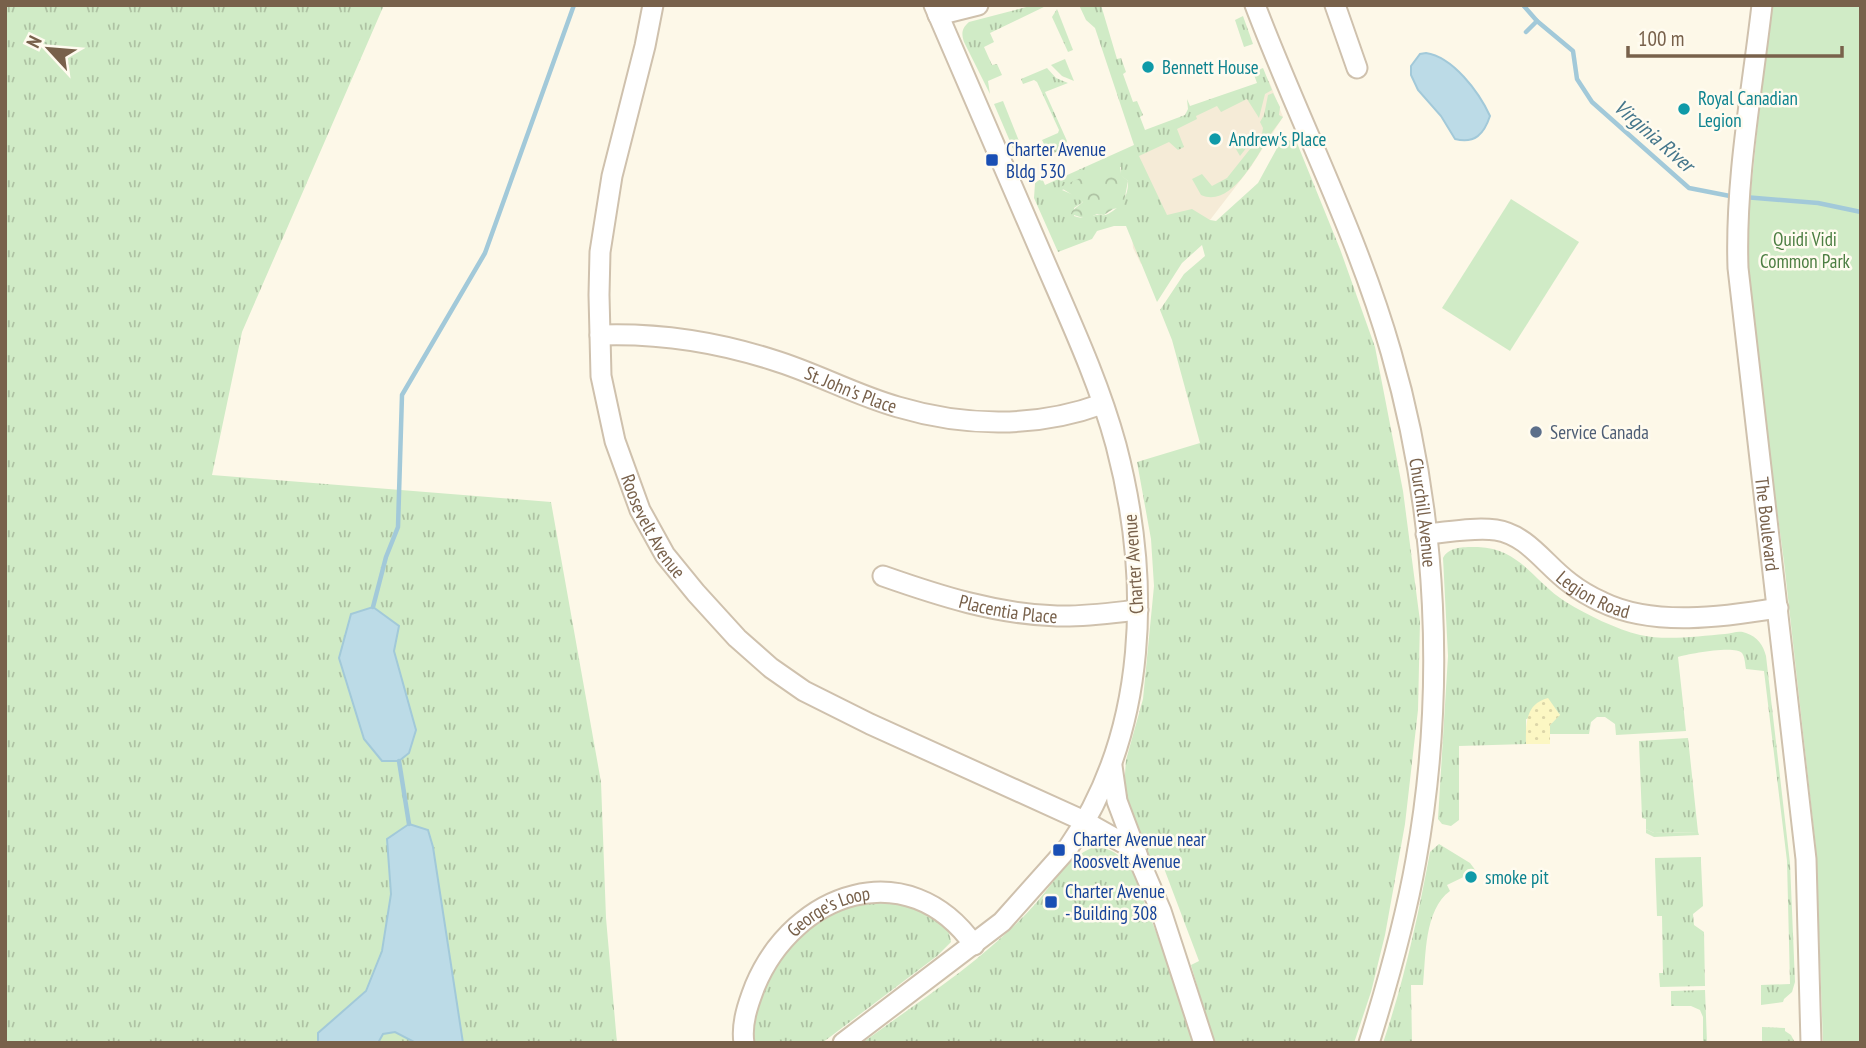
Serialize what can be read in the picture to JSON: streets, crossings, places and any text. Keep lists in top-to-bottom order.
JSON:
{
  "streets": {
    "street": [
      "St. John's Place",
      "Churchill Avenue",
      "Roosevelt Avenue",
      "The Boulevard",
      "Charter Avenue",
      "Legion Road",
      "Placentia Place",
      "George's Loop"
    ]
  },
  "crossings": [
    ["St. John's Place", "Roosevelt Avenue"],
    ["St. John's Place", "Charter Avenue"],
    ["Churchill Avenue", "Legion Road"],
    ["Roosevelt Avenue", "Charter Avenue"],
    ["The Boulevard", "Legion Road"],
    ["Charter Avenue", "Placentia Place"],
    ["Charter Avenue", "George's Loop"]
  ],
  "water": ["Virginia River"],
  "parks": ["Quidi Vidi Common Park"],
  "places": {
    "other": [
      "Bennett House",
      "Royal Canadian Legion",
      "Andrew's Place",
      "Service Canada",
      "smoke pit"
    ],
    "transit": ["Charter Avenue Bldg 530", "Charter Avenue near Roosvelt Avenue", "Charter Avenue - Building 308"]
  },
  "scale_bar": "100 m",
  "north": "top left"
}
